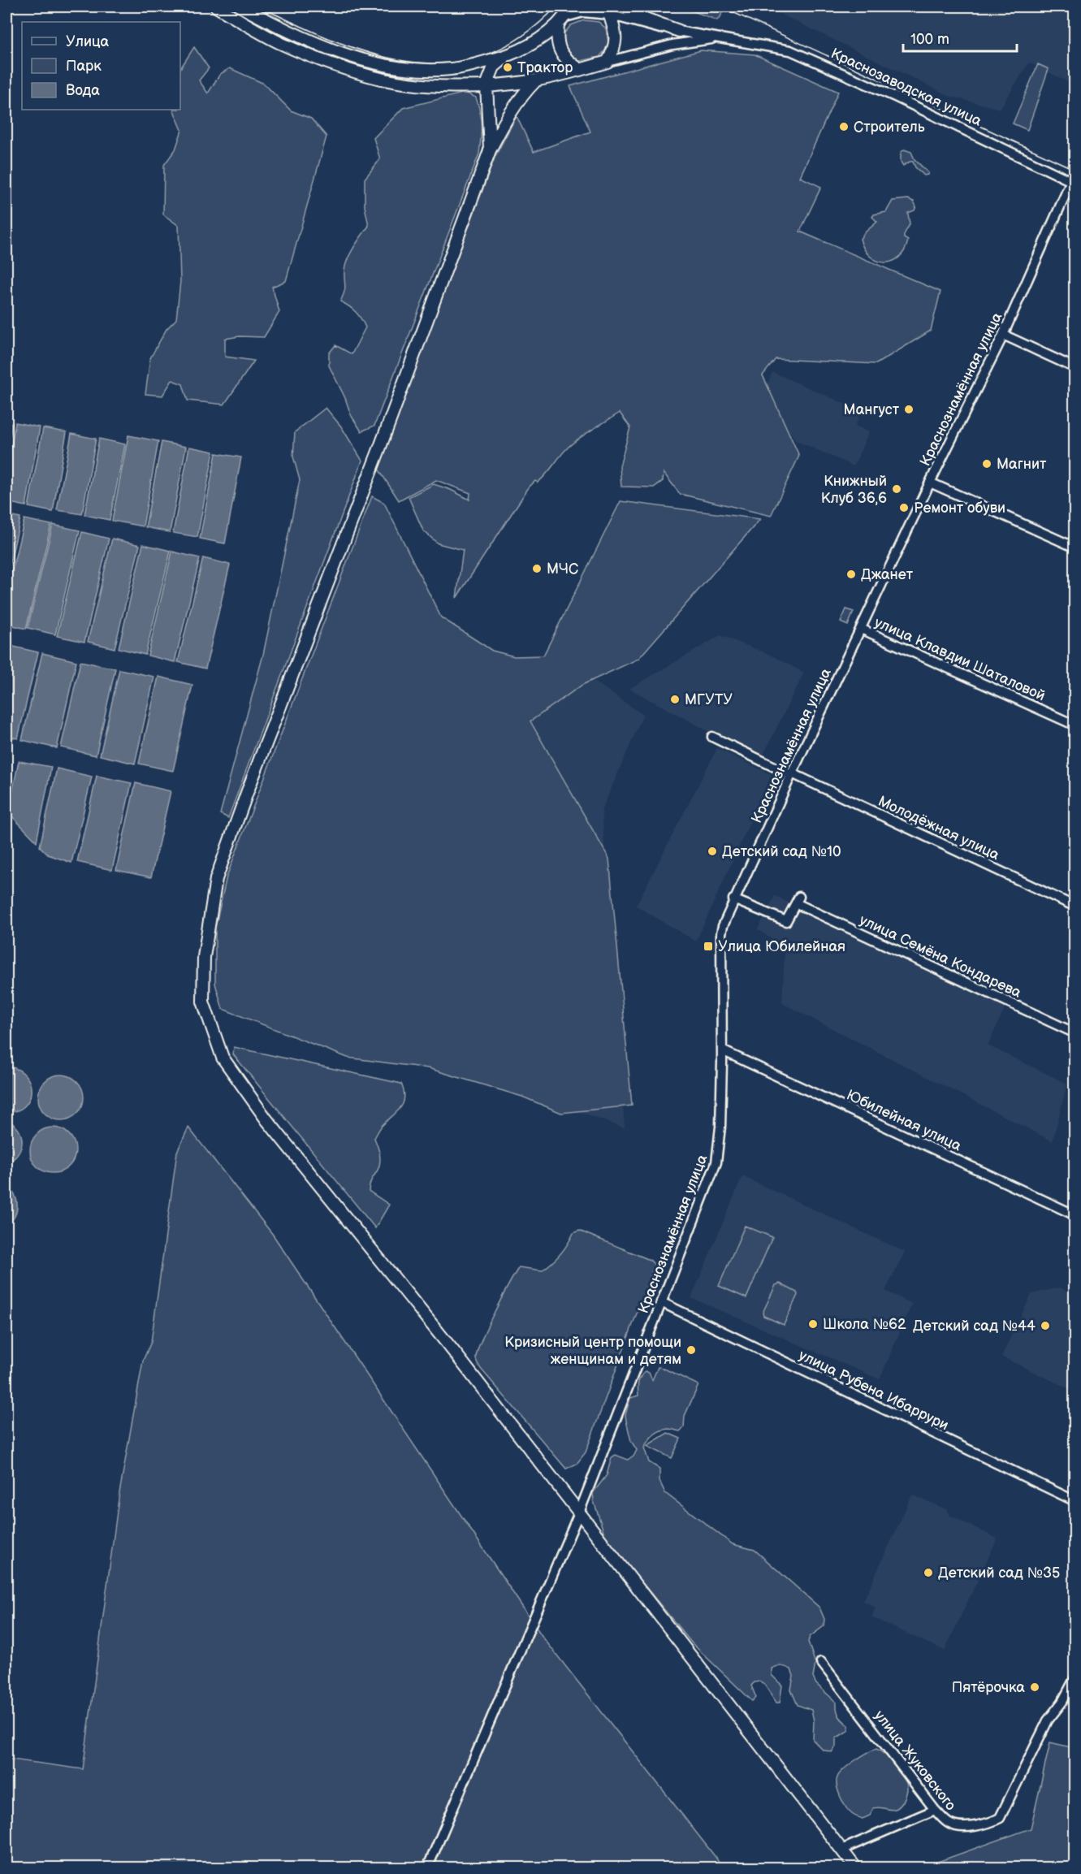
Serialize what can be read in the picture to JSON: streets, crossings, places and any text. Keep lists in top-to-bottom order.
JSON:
{
  "streets": {
    "street": [
      "Краснозаводская улица",
      "Краснознамённая улица",
      "улица Клавдии Шаталовой",
      "Молодёжная улица",
      "улица Семёна Кондарева",
      "Юбилейная улица",
      "улица Рубена Ибаррури",
      "улица Жуковского"
    ]
  },
  "crossings": [
    ["Краснозаводская улица", "Краснознамённая улица"],
    ["Краснознамённая улица", "улица Клавдии Шаталовой"],
    ["Краснознамённая улица", "Молодёжная улица"],
    ["Краснознамённая улица", "улица Семёна Кондарева"],
    ["Краснознамённая улица", "Юбилейная улица"],
    ["Краснознамённая улица", "улица Рубена Ибаррури"]
  ],
  "places": {
    "other": [
      "Трактор",
      "Строитель",
      "Мангуст",
      "Магнит",
      "Книжный Клуб 36,6",
      "Ремонт обуви",
      "МЧС",
      "Джанет",
      "МГУТУ",
      "Детский сад №10",
      "Школа №62",
      "Детский сад №44",
      "Кризисный центр помощи женщинам и детям",
      "Детский сад №35",
      "Пятёрочка"
    ],
    "transit": ["Улица Юбилейная"]
  },
  "legend": ["Улица", "Парк", "Вода"],
  "scale_bar": "100 m"
}
